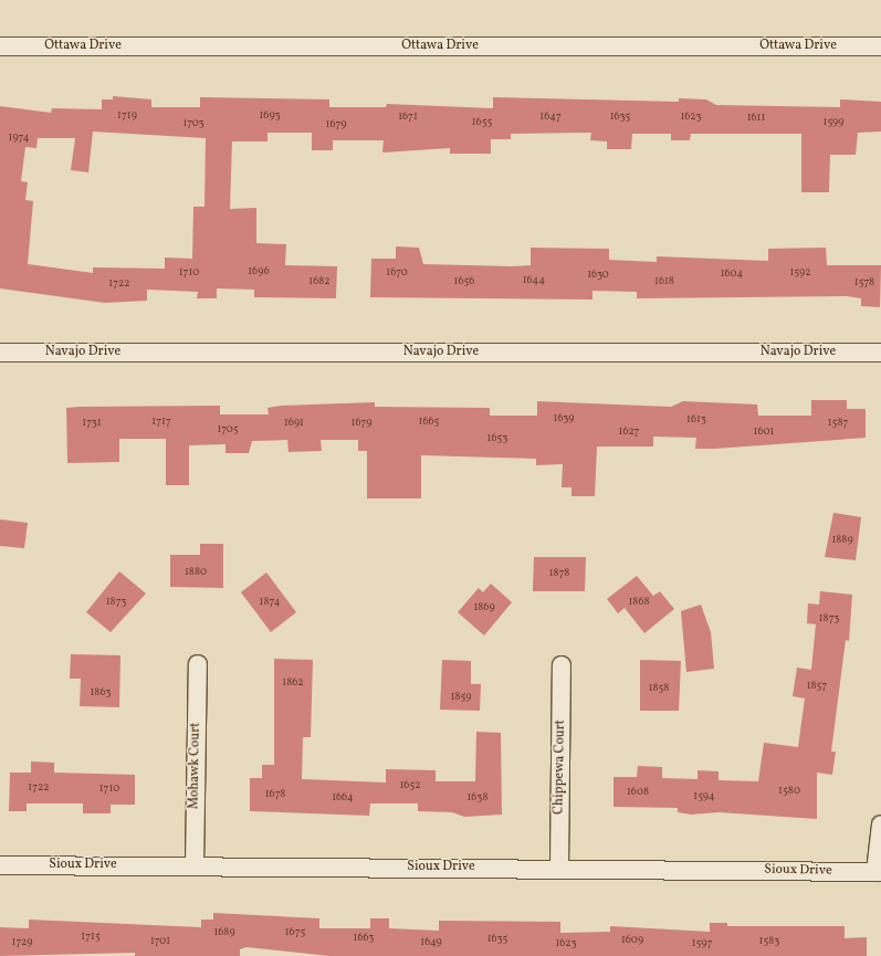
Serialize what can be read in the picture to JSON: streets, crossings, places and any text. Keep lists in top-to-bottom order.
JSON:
{
  "streets": {
    "street": [
      "Ottawa Drive",
      "Navajo Drive",
      "Mohawk Court",
      "Chippewa Court",
      "Sioux Drive"
    ]
  },
  "crossings": [
    ["Mohawk Court", "Sioux Drive"],
    ["Chippewa Court", "Sioux Drive"]
  ],
  "house_numbers": [
    "1719",
    "1693",
    "1671",
    "1647",
    "1635",
    "1623",
    "1611",
    "1655",
    "1599",
    "1703",
    "1679",
    "1974",
    "1696",
    "1710",
    "1670",
    "1592",
    "1604",
    "1630",
    "1644",
    "1682",
    "1656",
    "1618",
    "1578",
    "1722",
    "1639",
    "1613",
    "1717",
    "1665",
    "1731",
    "1691",
    "1679",
    "1587",
    "1705",
    "1627",
    "1601",
    "1653",
    "1889",
    "1880",
    "1878",
    "1873",
    "1874",
    "1868",
    "1869",
    "1873",
    "1862",
    "1857",
    "1858",
    "1863",
    "1859",
    "1652",
    "1722",
    "1710",
    "1580",
    "1608",
    "1678",
    "1594",
    "1664",
    "1638",
    "1689",
    "1675",
    "1715",
    "1663",
    "1635",
    "1609",
    "1701",
    "1583",
    "1729",
    "1649",
    "1623",
    "1597"
  ]
}
